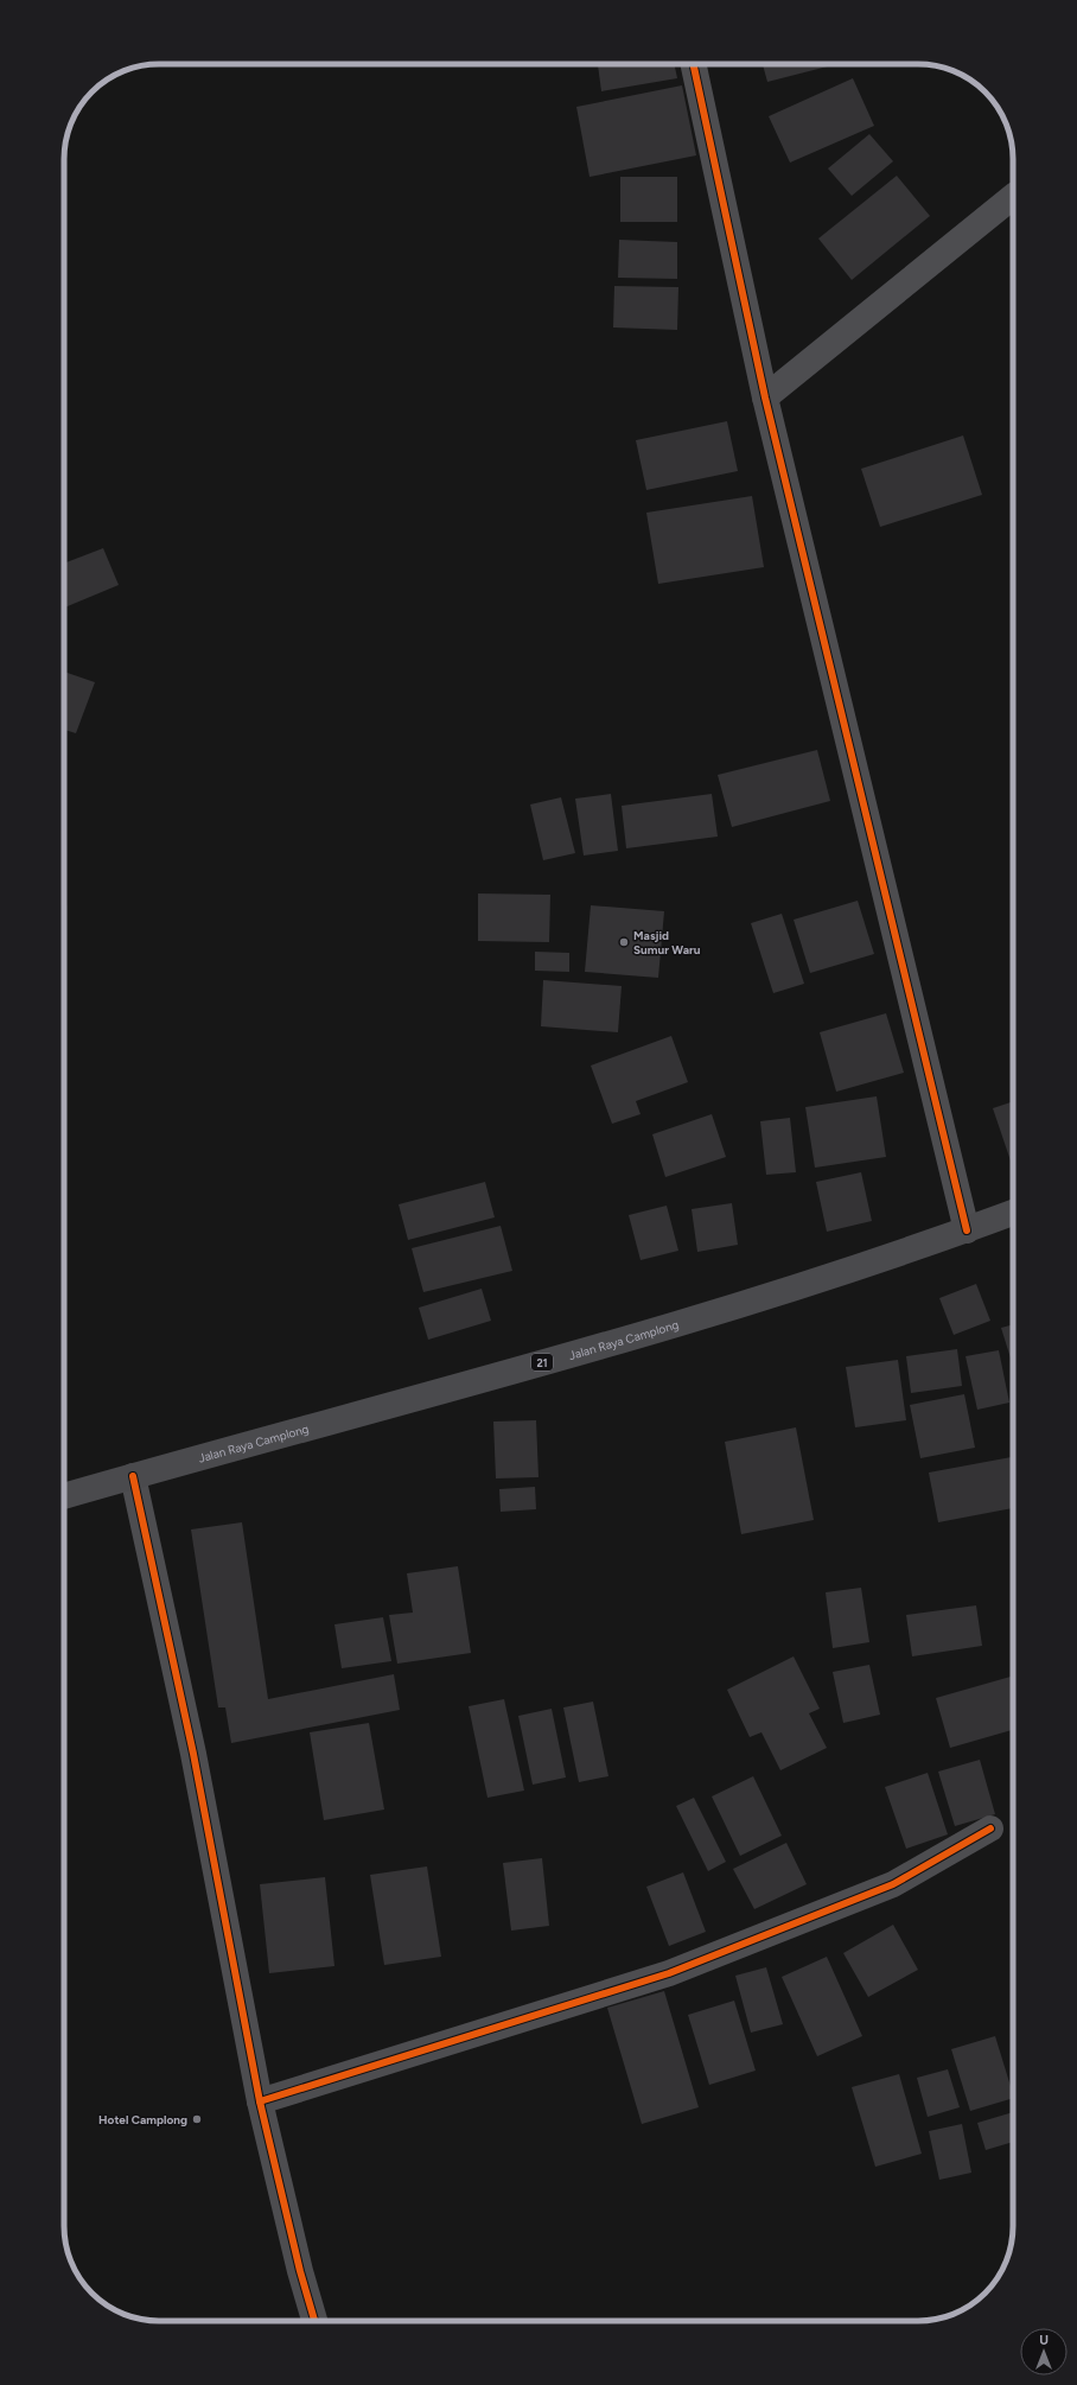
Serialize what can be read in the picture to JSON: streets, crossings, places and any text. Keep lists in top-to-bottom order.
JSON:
{
  "streets": {
    "highway": ["Jalan Raya Camplong", "21"]
  },
  "places": ["Masjid Sumur Waru", "Hotel Camplong"],
  "north": "top"
}
